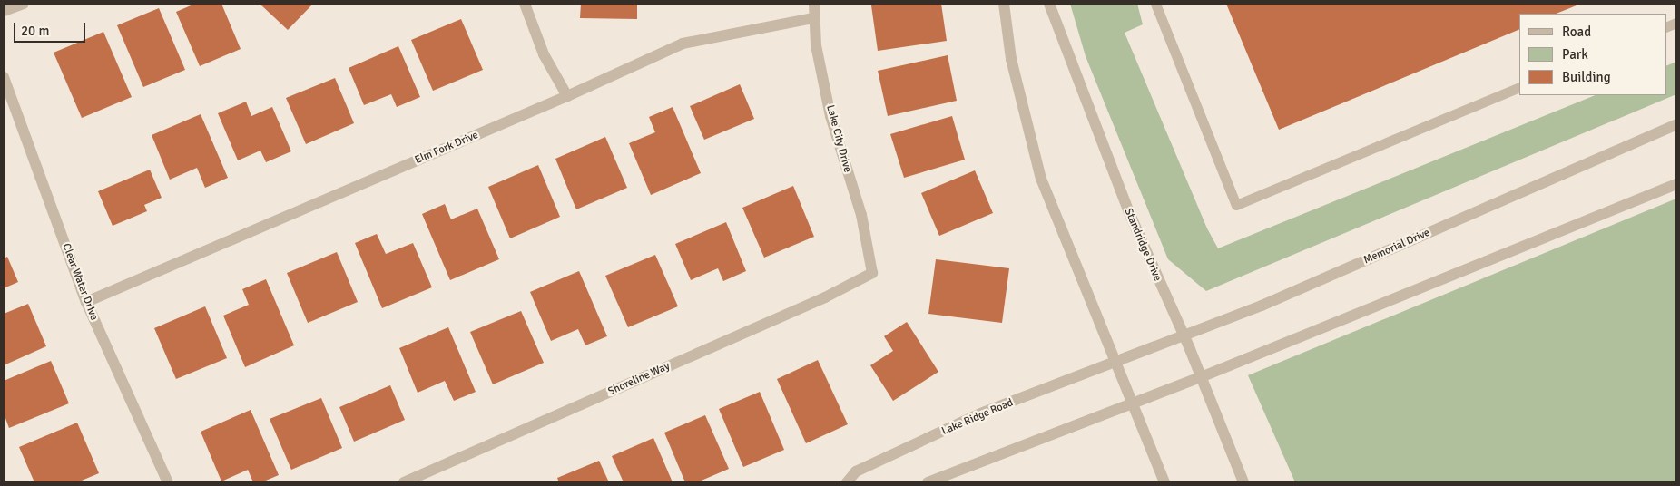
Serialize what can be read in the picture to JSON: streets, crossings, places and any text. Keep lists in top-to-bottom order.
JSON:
{
  "streets": {
    "street": [
      "Lake City Drive",
      "Elm Fork Drive",
      "Standridge Drive",
      "Memorial Drive",
      "Clear Water Drive",
      "Shoreline Way",
      "Lake Ridge Road"
    ]
  },
  "crossings": [
    ["Lake City Drive", "Elm Fork Drive"],
    ["Lake City Drive", "Shoreline Way"],
    ["Elm Fork Drive", "Clear Water Drive"],
    ["Standridge Drive", "Memorial Drive"],
    ["Memorial Drive", "Lake Ridge Road"]
  ],
  "legend": ["Road", "Park", "Building"],
  "scale_bar": "20 m"
}
